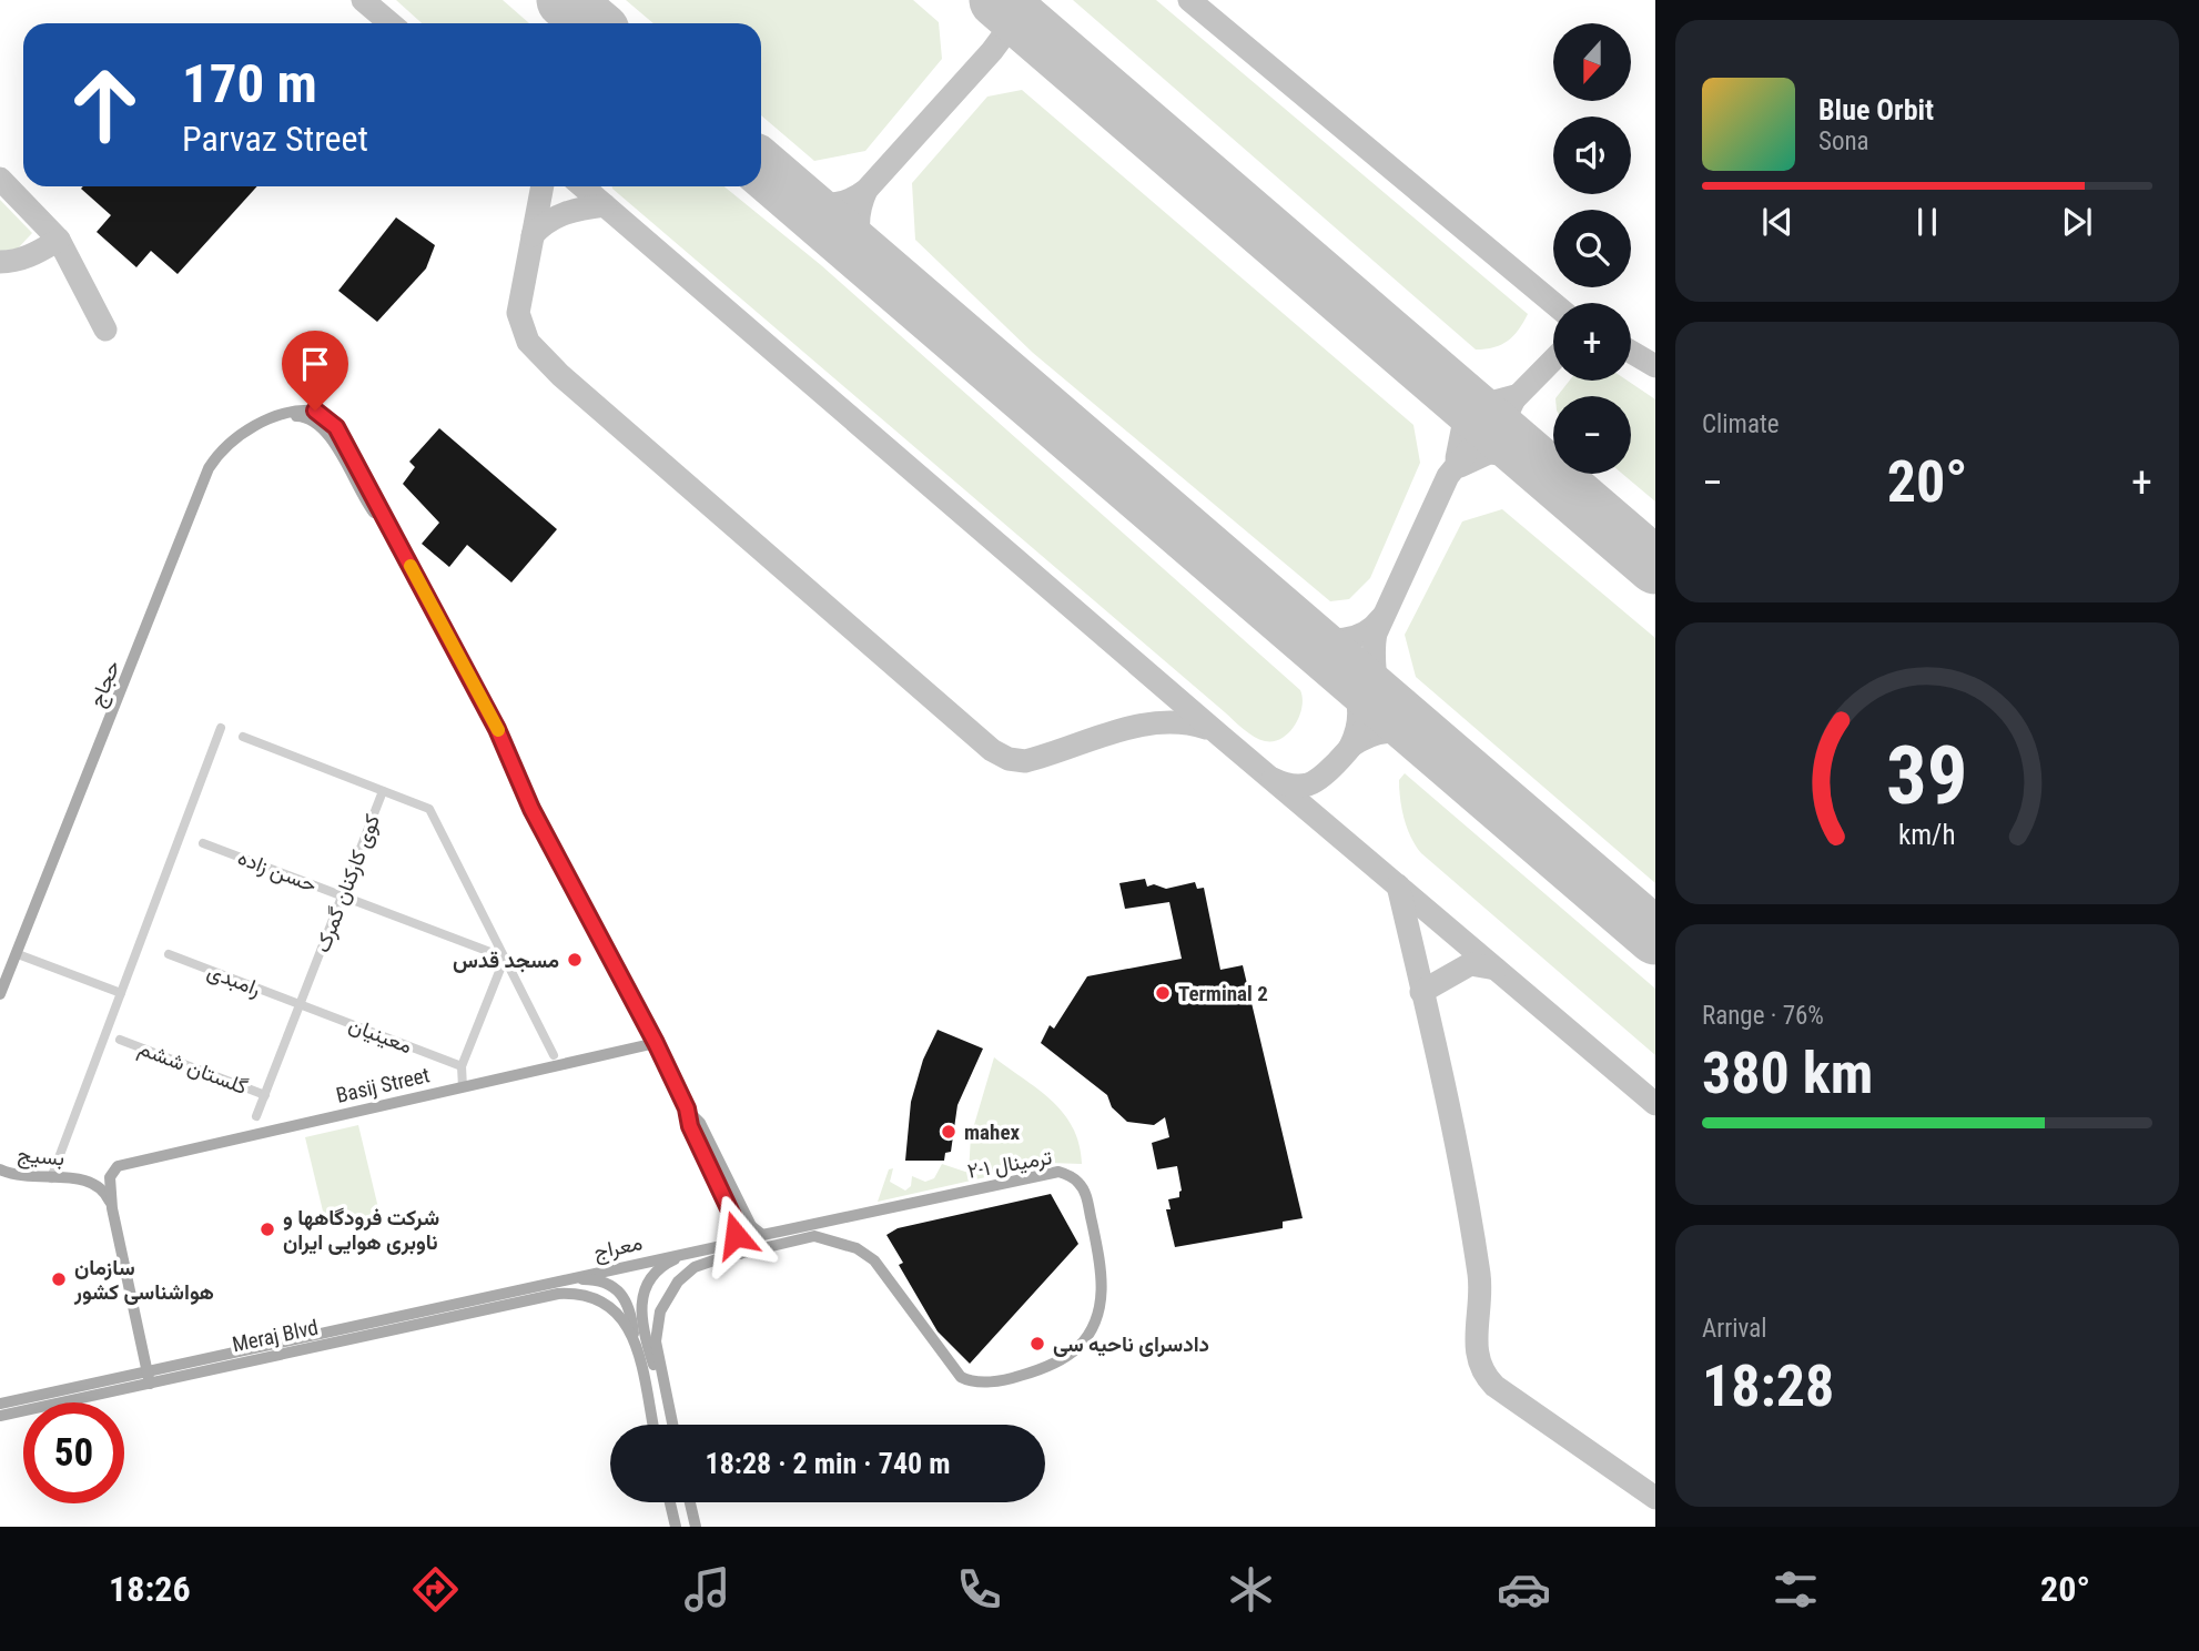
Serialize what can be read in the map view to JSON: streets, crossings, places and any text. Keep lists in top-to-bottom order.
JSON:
{
  "streets": {
    "main road": [
      "حجاج",
      "Basij Street",
      "بسیج",
      "ترمینال ۱-۲",
      "معراج",
      "Meraj Blvd"
    ],
    "street": [
      "حسن زاده",
      "کوی کارکنان گمرک",
      "رامبدی",
      "معینیان",
      "گلستان ششم"
    ]
  },
  "crossings": [
    ["حجاج", "Basij Street"],
    ["حسن زاده", "کوی کارکنان گمرک"],
    ["کوی کارکنان گمرک", "رامبدی"],
    ["کوی کارکنان گمرک", "معینیان"],
    ["کوی کارکنان گمرک", "گلستان ششم"],
    ["رامبدی", "معینیان"],
    ["Basij Street", "بسیج"],
    ["معراج", "Meraj Blvd"]
  ],
  "places": [
    "مسجد قدس",
    "Terminal 2",
    "mahex",
    "شرکت فرودگاهها و ناوبری هوایی ایران",
    "سازمان هواشناسی کشور",
    "دادسرای ناحیه سی"
  ],
  "north": "bottom",
  "page": {
    "map_buttons": ["+", "−"],
    "turn": ["170 m", "Parvaz Street"],
    "song": ["Blue Orbit", "Sona"],
    "tile": [
      "Climate",
      ["Range · 76%", "380 km"],
      ["Arrival", "18:28"]
    ],
    "heat": ["−", "20°", "+"],
    "limit": "50",
    "trip": "18:28 · 2 min · 740 m",
    "tabs": ["18:26", "20°"],
    "gauge": ["39", "km/h"]
  }
}
